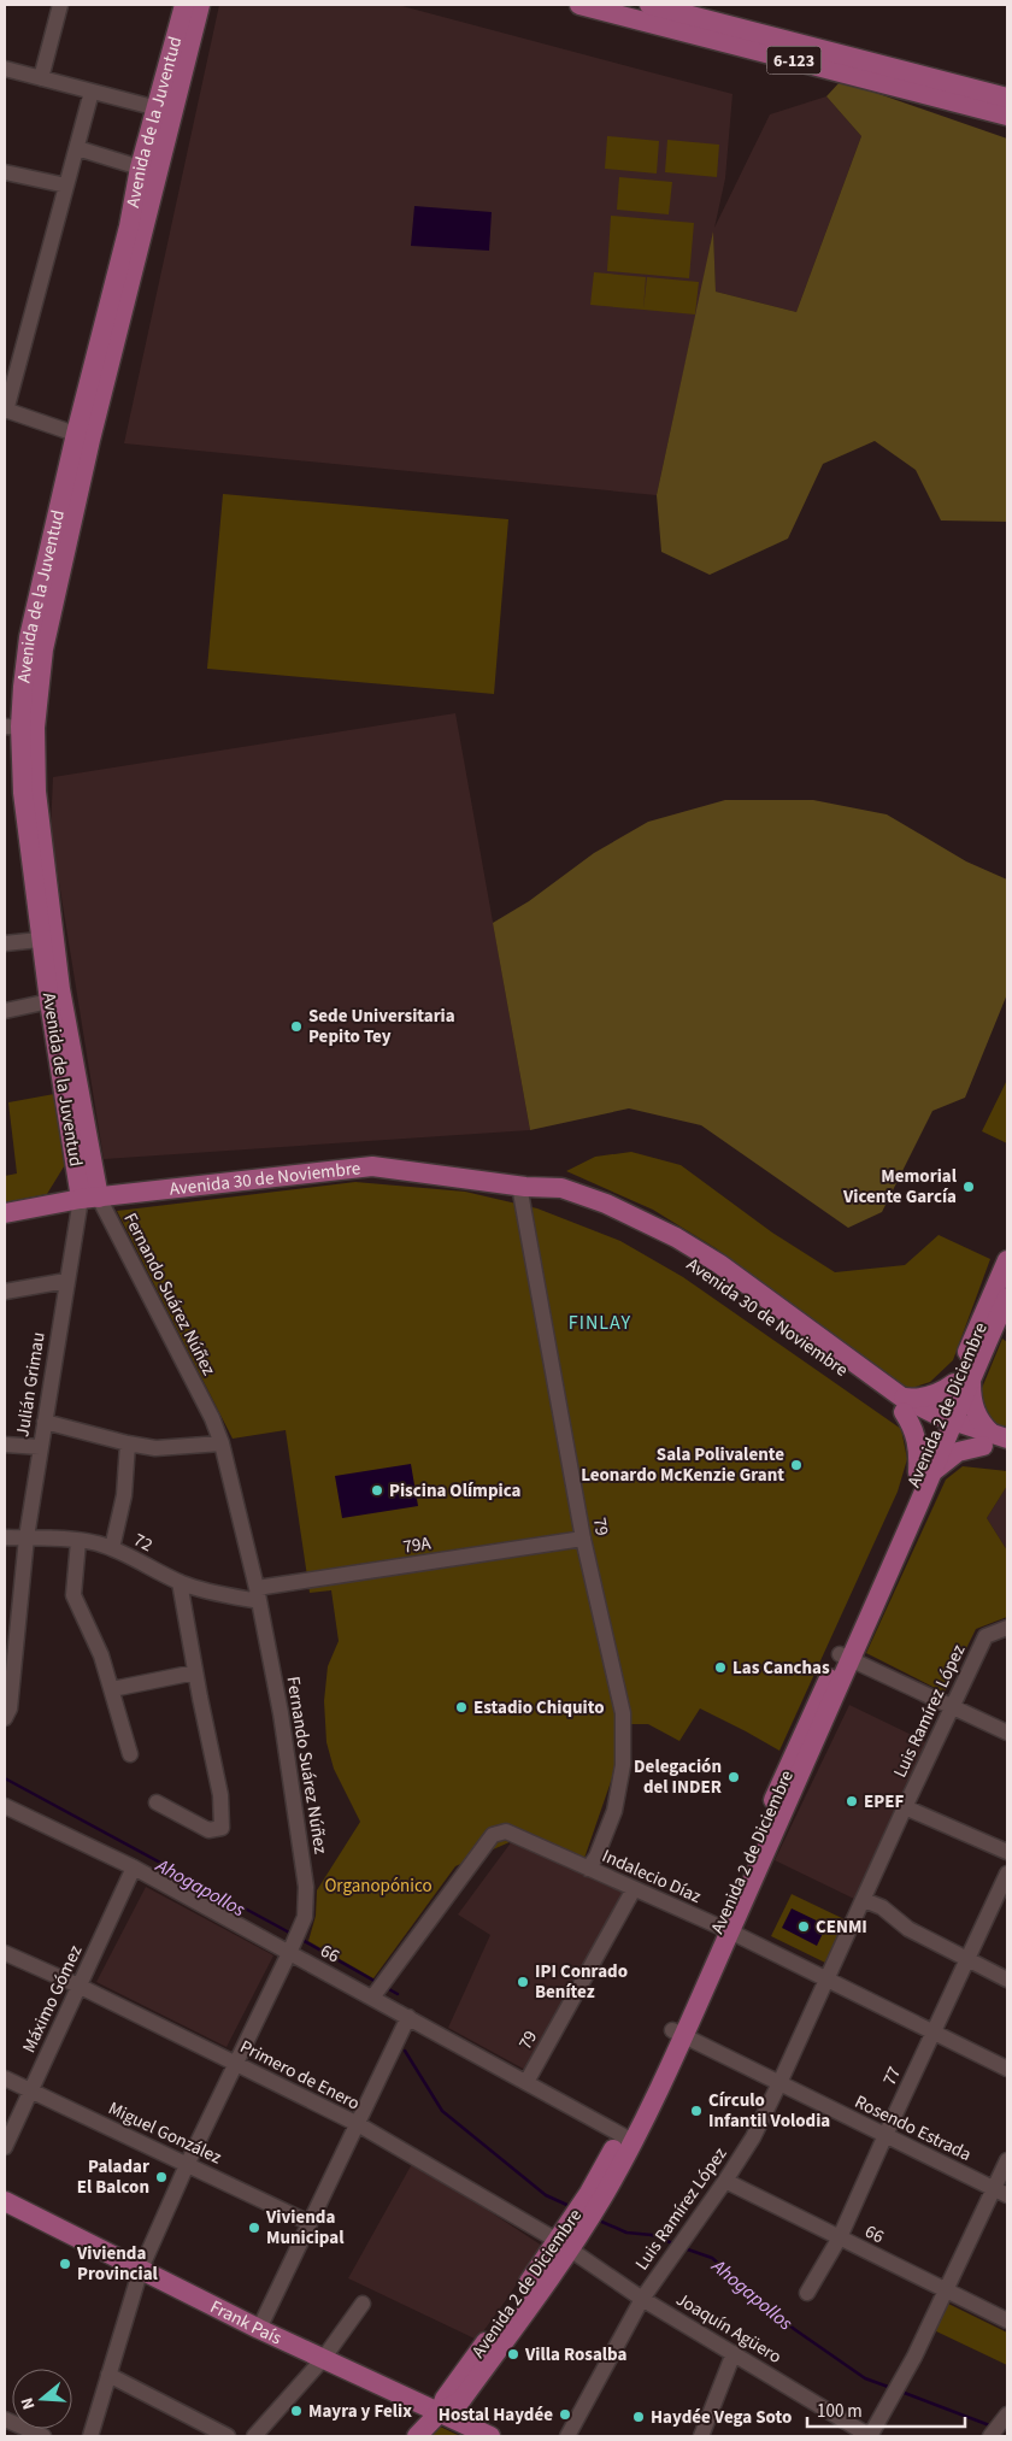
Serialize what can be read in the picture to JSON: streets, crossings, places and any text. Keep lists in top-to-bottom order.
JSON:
{
  "streets": {
    "main road": [
      "6-123",
      "Avenida de la Juventud",
      "Avenida 30 de Noviembre",
      "Avenida 2 de Diciembre",
      "Frank País"
    ],
    "street": [
      "Fernando Suárez Núñez",
      "Julián Grimau",
      "79",
      "72",
      "79A",
      "Luis Ramírez López",
      "Indalecio Díaz",
      "66",
      "Máximo Gómez",
      "Primero de Enero",
      "77",
      "Rosendo Estrada",
      "Miguel González",
      "Joaquín Agüero"
    ]
  },
  "crossings": [
    ["Avenida de la Juventud", "Avenida 30 de Noviembre"],
    ["Avenida de la Juventud", "Fernando Suárez Núñez"],
    ["Avenida de la Juventud", "Julián Grimau"],
    ["Avenida 30 de Noviembre", "Fernando Suárez Núñez"],
    ["Avenida 30 de Noviembre", "Julián Grimau"],
    ["Avenida 30 de Noviembre", "Avenida 2 de Diciembre"],
    ["Avenida 30 de Noviembre", "79"],
    ["Fernando Suárez Núñez", "Julián Grimau"],
    ["Fernando Suárez Núñez", "72"],
    ["Fernando Suárez Núñez", "79A"],
    ["Fernando Suárez Núñez", "66"],
    ["Fernando Suárez Núñez", "Primero de Enero"],
    ["Fernando Suárez Núñez", "Miguel González"],
    ["Fernando Suárez Núñez", "Frank País"],
    ["Julián Grimau", "72"],
    ["Avenida 2 de Diciembre", "Indalecio Díaz"],
    ["Avenida 2 de Diciembre", "66"],
    ["Avenida 2 de Diciembre", "Primero de Enero"],
    ["Avenida 2 de Diciembre", "Rosendo Estrada"],
    ["Avenida 2 de Diciembre", "Frank País"],
    ["Avenida 2 de Diciembre", "Joaquín Agüero"],
    ["79", "79A"],
    ["79", "Indalecio Díaz"],
    ["79", "66"],
    ["72", "79A"],
    ["Luis Ramírez López", "Indalecio Díaz"],
    ["Luis Ramírez López", "66"],
    ["Luis Ramírez López", "Rosendo Estrada"],
    ["Luis Ramírez López", "Joaquín Agüero"],
    ["Indalecio Díaz", "66"],
    ["Indalecio Díaz", "77"],
    ["66", "Máximo Gómez"],
    ["66", "77"],
    ["Máximo Gómez", "Primero de Enero"],
    ["Máximo Gómez", "Miguel González"],
    ["Primero de Enero", "Joaquín Agüero"],
    ["77", "Rosendo Estrada"]
  ],
  "districts": ["FINLAY"],
  "water": ["Ahogapollos"],
  "parks": ["Organopónico"],
  "places": [
    "Sede Universitaria Pepito Tey",
    "Memorial Vicente García",
    "Sala Polivalente Leonardo McKenzie Grant",
    "Piscina Olímpica",
    "Las Canchas",
    "Estadio Chiquito",
    "Delegación del INDER",
    "EPEF",
    "CENMI",
    "IPI Conrado Benítez",
    "Círculo Infantil Volodia",
    "Paladar El Balcon",
    "Vivienda Municipal",
    "Vivienda Provincial",
    "Villa Rosalba",
    "Mayra y Felix",
    "Hostal Haydée",
    "Haydée Vega Soto"
  ],
  "scale_bar": "100 m",
  "north": "left"
}
